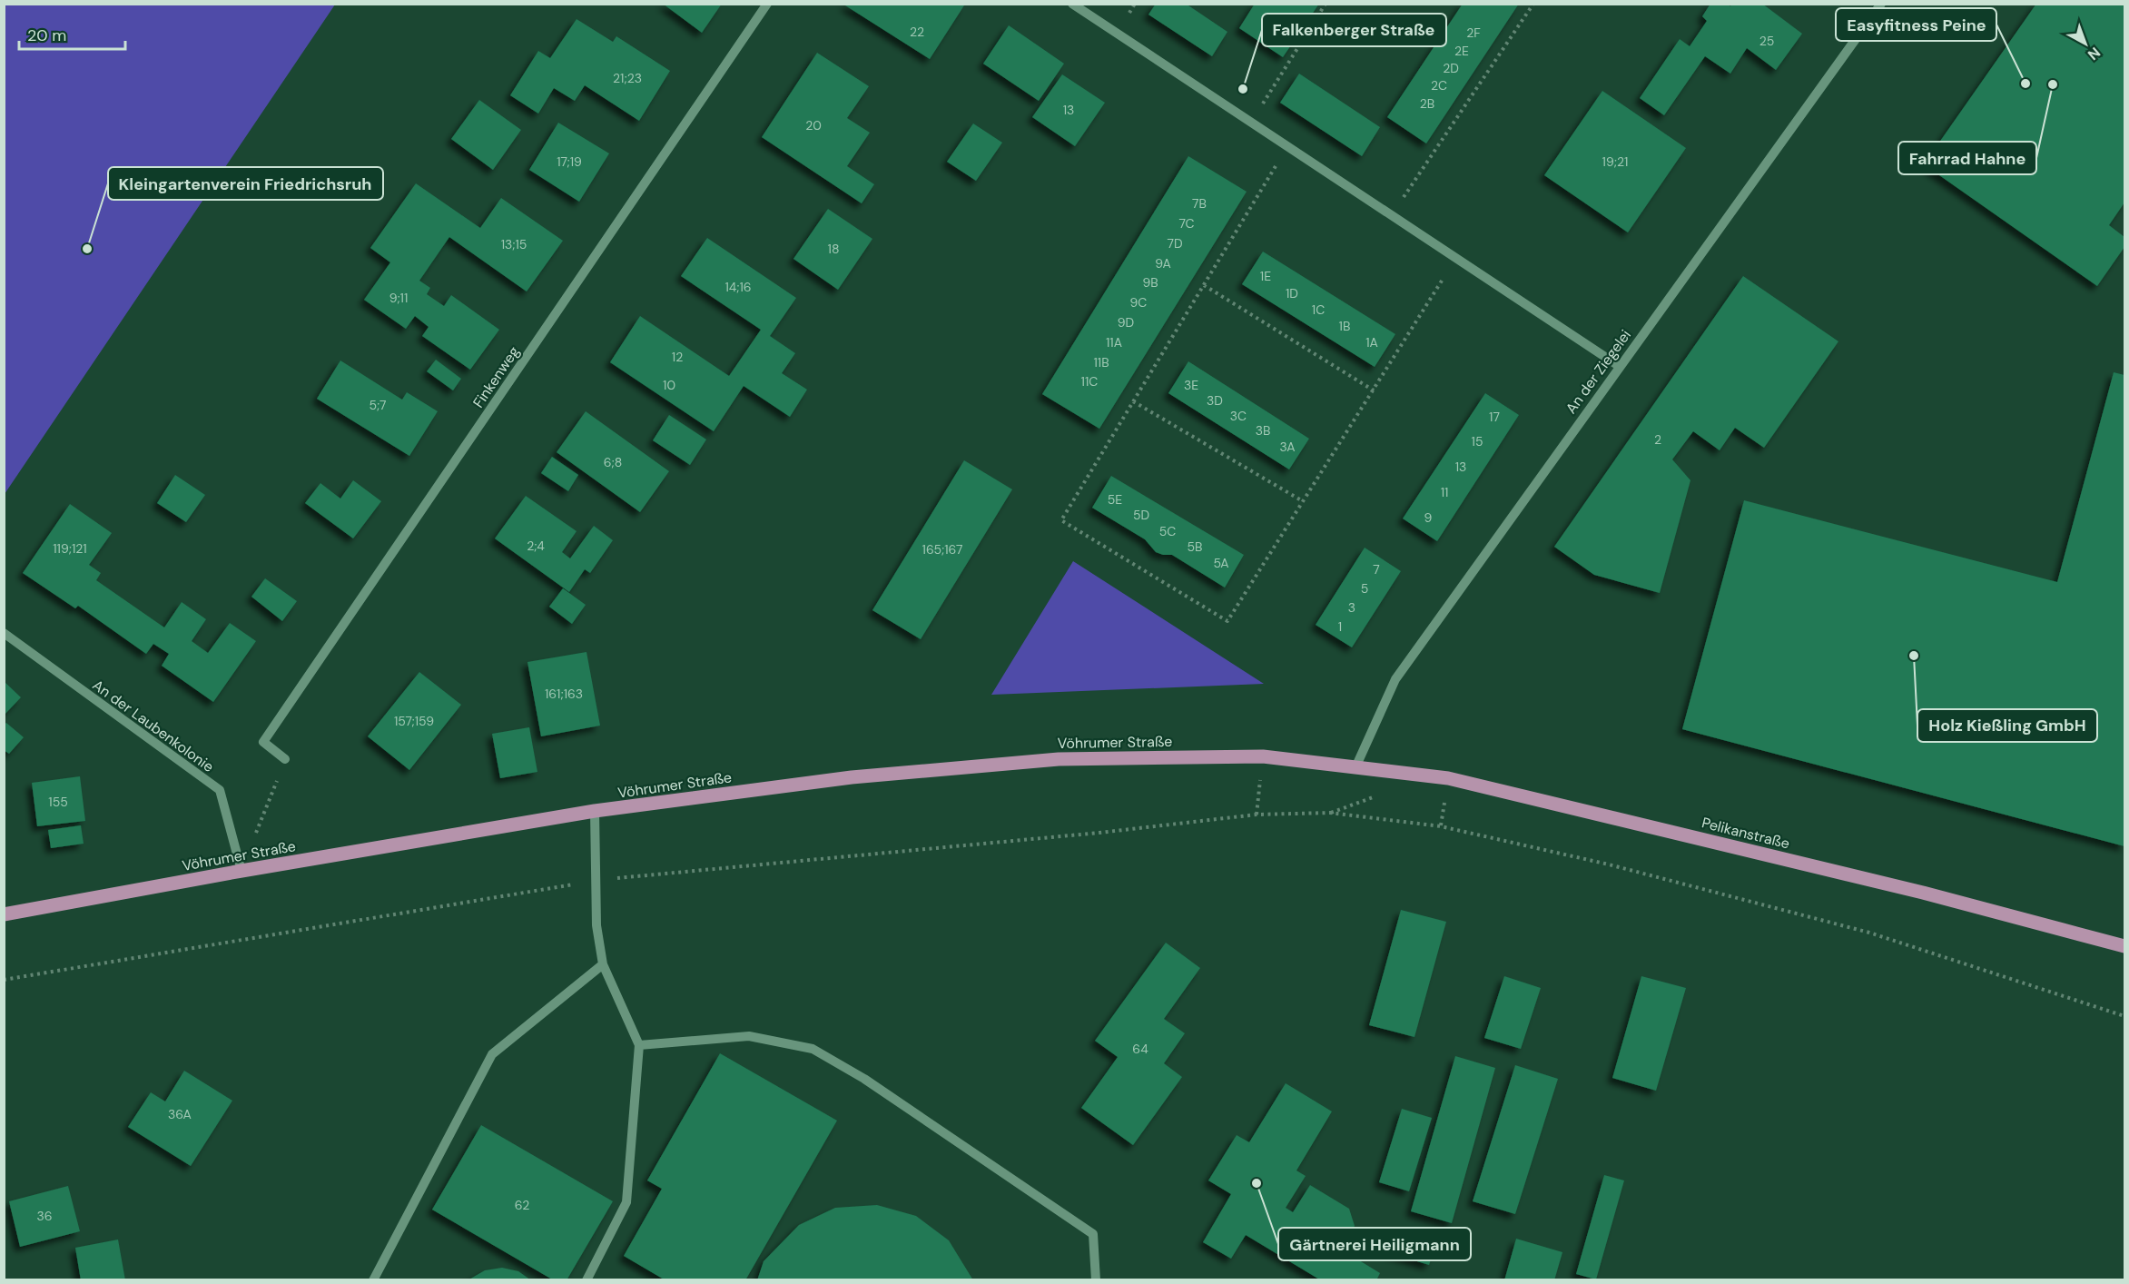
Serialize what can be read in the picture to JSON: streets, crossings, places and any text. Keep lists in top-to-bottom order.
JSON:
{
  "streets": {
    "main road": ["Vöhrumer Straße", "Pelikanstraße"],
    "street": ["An der Ziegelei", "Finkenweg", "An der Laubenkolonie"]
  },
  "crossings": [
    ["An der Ziegelei", "Vöhrumer Straße"],
    ["An der Ziegelei", "Pelikanstraße"],
    ["An der Laubenkolonie", "Vöhrumer Straße"],
    ["Vöhrumer Straße", "Pelikanstraße"]
  ],
  "places": [
    "Easyfitness Peine",
    "Fahrrad Hahne",
    "Falkenberger Straße",
    "Kleingartenverein Friedrichsruh",
    "Holz Kießling GmbH",
    "Gärtnerei Heiligmann"
  ],
  "house_numbers": [
    "22",
    "2F",
    "25",
    "2E",
    "2D",
    "21;23",
    "2C",
    "2B",
    "13",
    "20",
    "17;19",
    "19;21",
    "7B",
    "7C",
    "7D",
    "13;15",
    "18",
    "9A",
    "1E",
    "9B",
    "14;16",
    "1D",
    "9;11",
    "9C",
    "1C",
    "9D",
    "1B",
    "11A",
    "1A",
    "12",
    "11B",
    "11C",
    "10",
    "3E",
    "3D",
    "5;7",
    "3C",
    "17",
    "3B",
    "2",
    "15",
    "3A",
    "6;8",
    "13",
    "11",
    "5E",
    "5D",
    "9",
    "5C",
    "2;4",
    "5B",
    "119;121",
    "165;167",
    "5A",
    "7",
    "5",
    "3",
    "1",
    "161;163",
    "157;159",
    "155",
    "64",
    "36A",
    "62",
    "36"
  ],
  "scale_bar": "20 m",
  "north": "bottom right"
}
